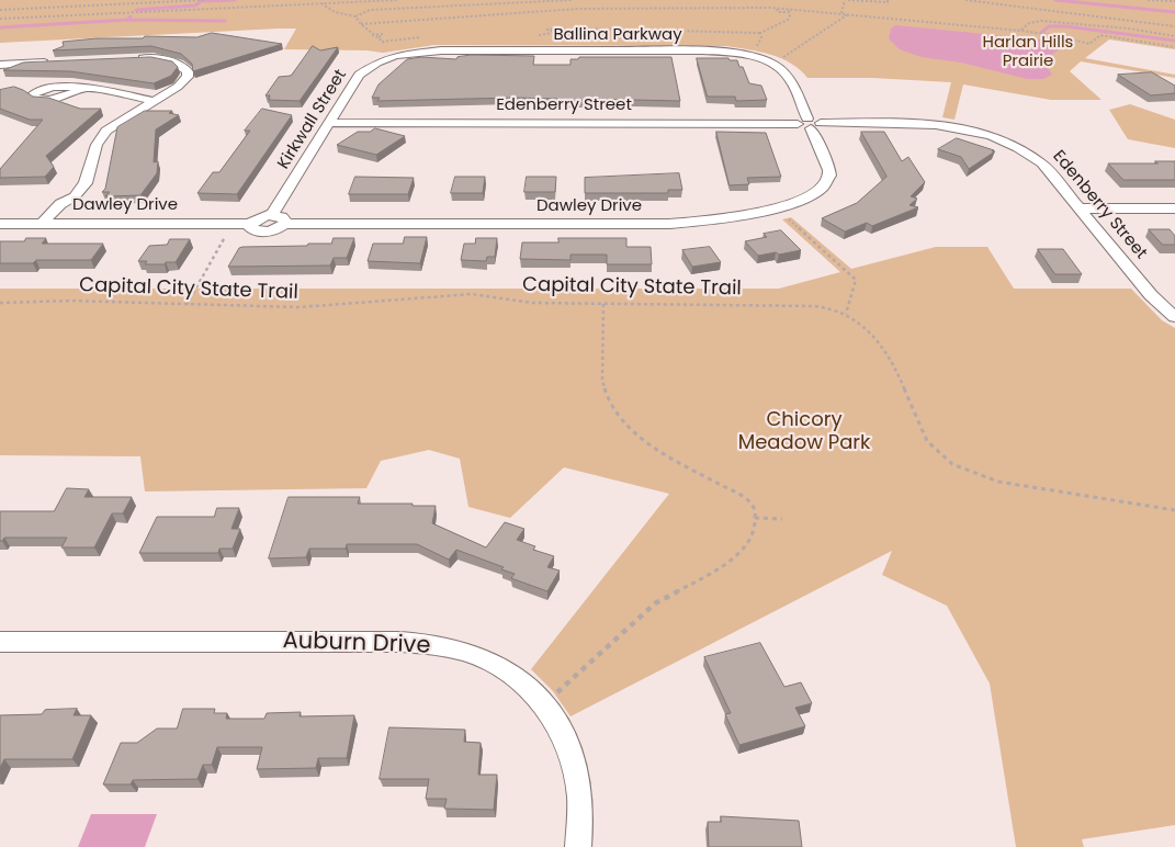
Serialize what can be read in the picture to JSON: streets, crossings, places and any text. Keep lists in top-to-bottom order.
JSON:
{
  "streets": {
    "street": [
      "Ballina Parkway",
      "Edenberry Street",
      "Kirkwall Street",
      "Dawley Drive",
      "Auburn Drive"
    ],
    "path": ["Capital City State Trail"]
  },
  "crossings": [
    ["Ballina Parkway", "Edenberry Street"],
    ["Ballina Parkway", "Kirkwall Street"],
    ["Ballina Parkway", "Dawley Drive"],
    ["Edenberry Street", "Kirkwall Street"],
    ["Edenberry Street", "Dawley Drive"]
  ],
  "parks": ["Harlan Hills Prairie", "Chicory Meadow Park"]
}
